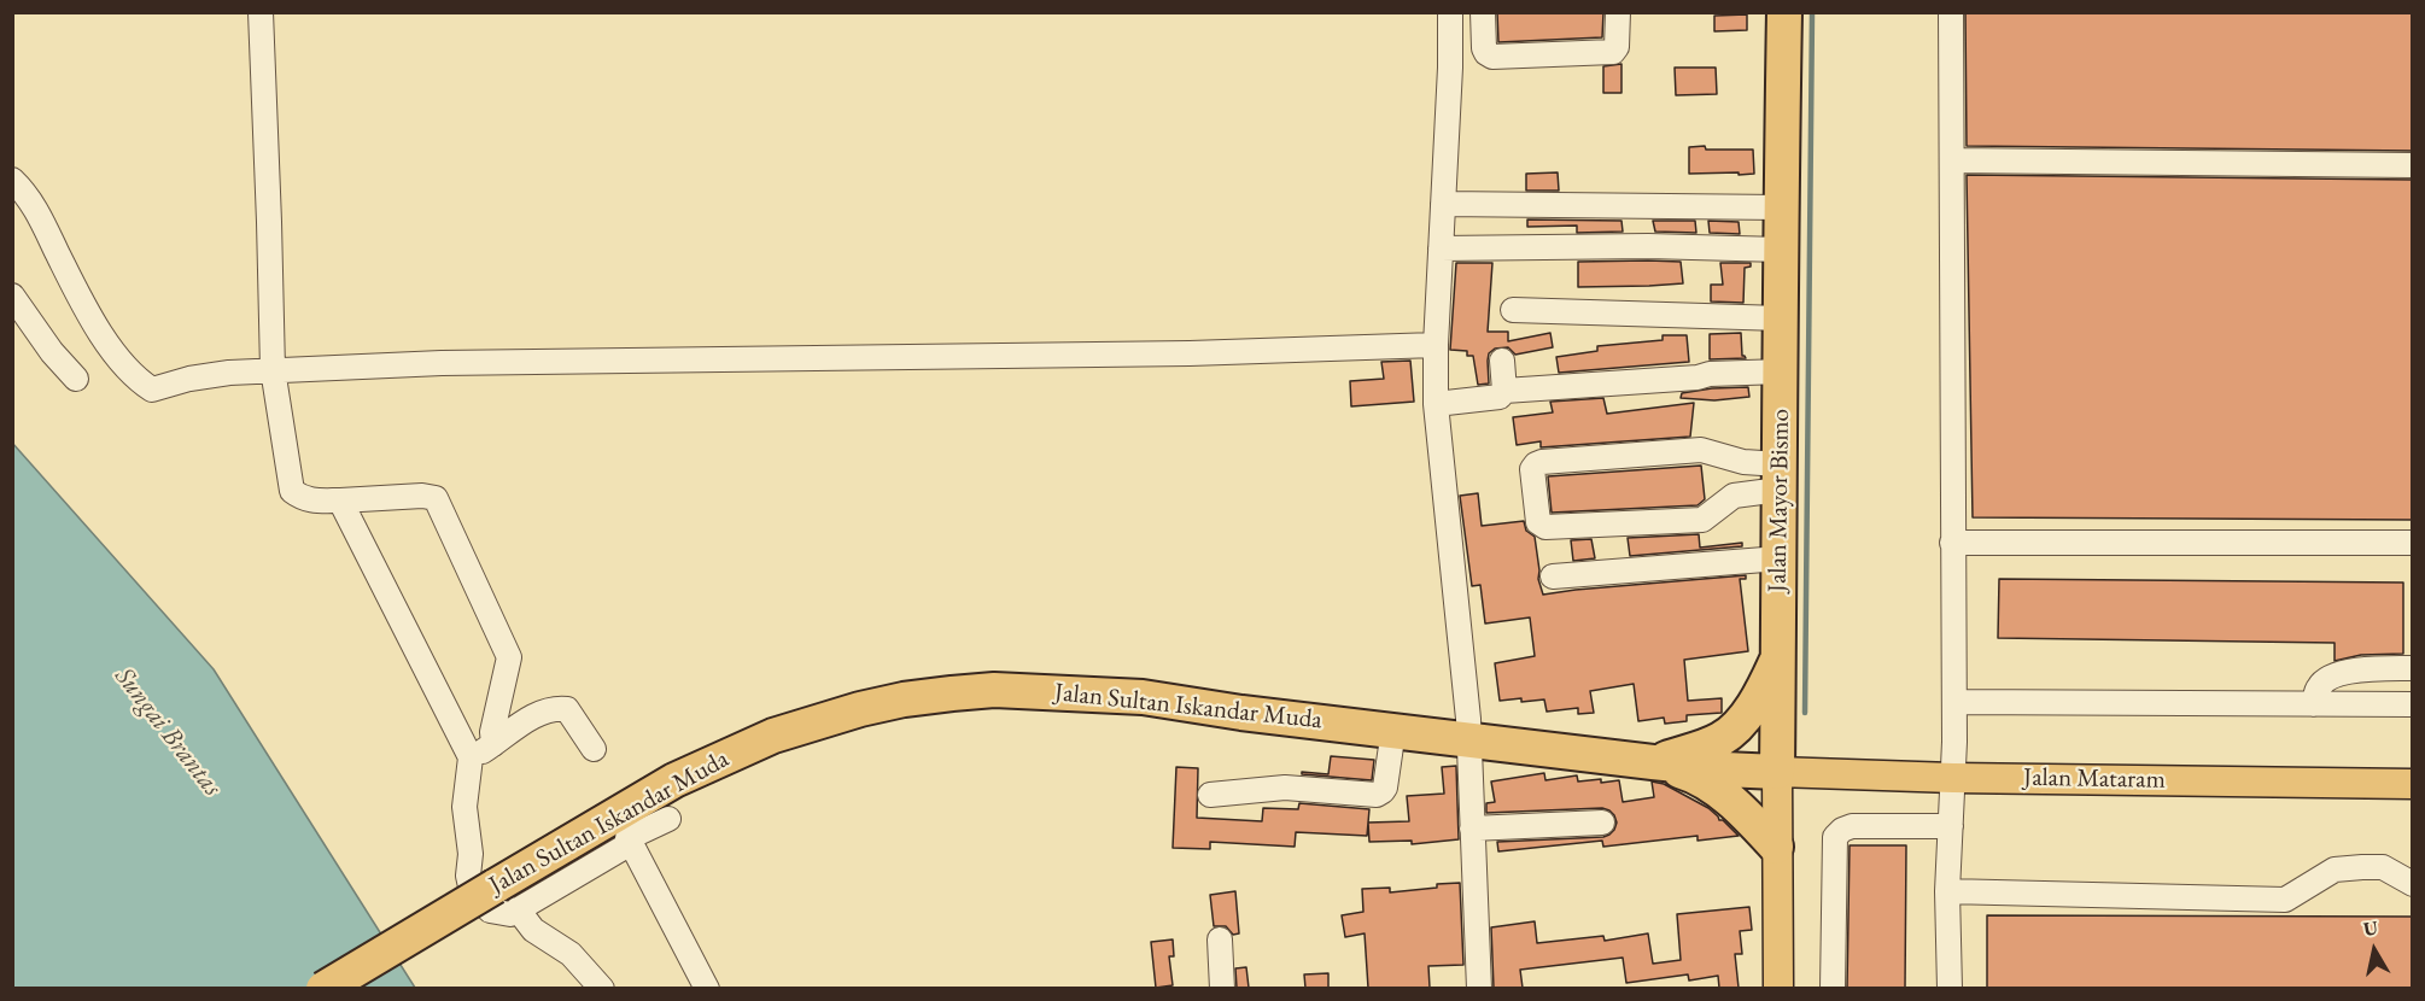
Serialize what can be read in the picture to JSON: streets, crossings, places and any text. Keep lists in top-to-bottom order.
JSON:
{
  "streets": {
    "highway": ["Jalan Mayor Bismo", "Jalan Sultan Iskandar Muda"],
    "main road": ["Jalan Mataram"]
  },
  "crossings": [
    ["Jalan Mayor Bismo", "Jalan Sultan Iskandar Muda"],
    ["Jalan Mayor Bismo", "Jalan Mataram"],
    ["Jalan Sultan Iskandar Muda", "Jalan Mataram"]
  ],
  "water": ["Sungai Brantas"],
  "north": "top"
}
